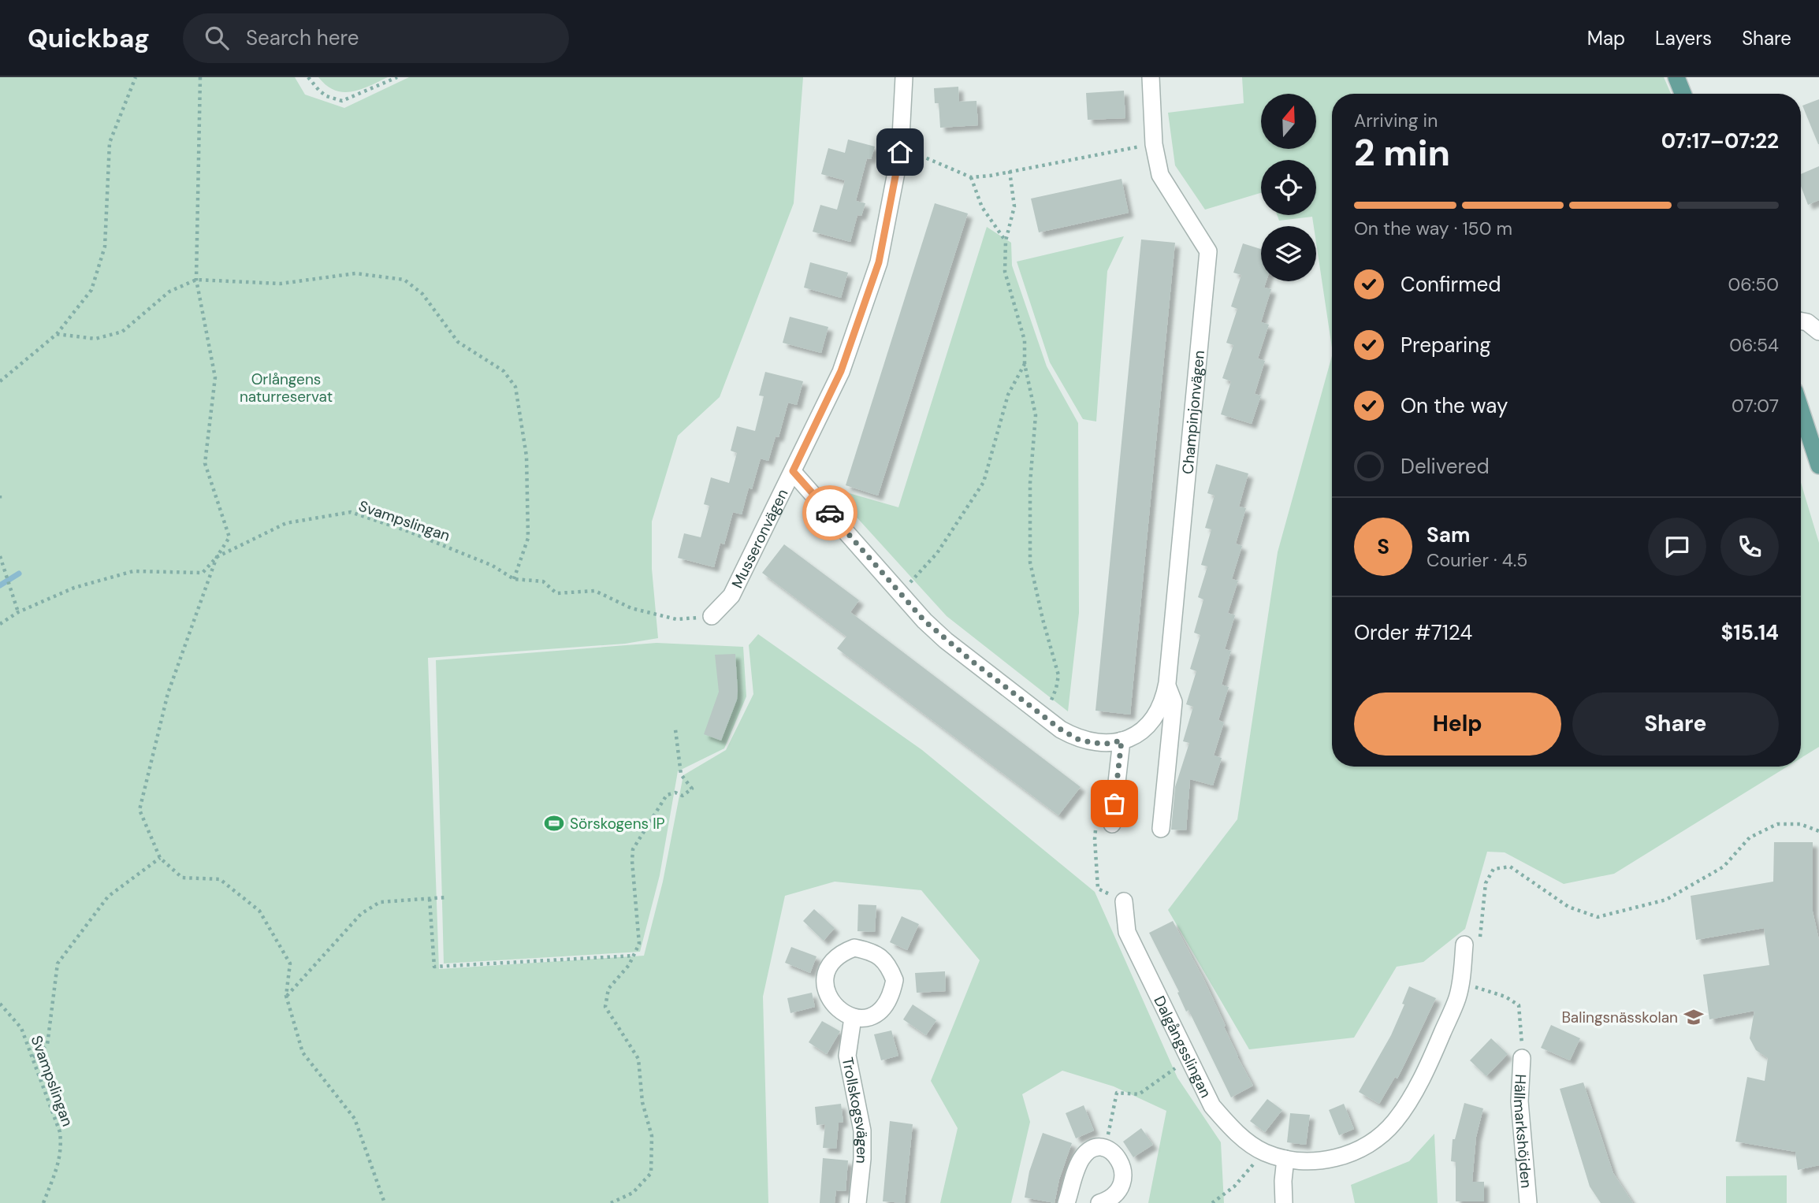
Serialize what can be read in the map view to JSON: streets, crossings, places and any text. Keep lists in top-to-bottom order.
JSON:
{
  "streets": {
    "street": [
      "Champinjonvägen",
      "Musseronvägen",
      "Dalgångsslingan",
      "Trollskogsvägen",
      "Hällmarkshöjden"
    ],
    "path": ["Svampslingan"]
  },
  "crossings": [
    ["Champinjonvägen", "Musseronvägen"],
    ["Svampslingan", "Musseronvägen"]
  ],
  "parks": ["Orlångens naturreservat"],
  "places": {
    "sports": ["Sörskogens IP"],
    "school or university": ["Balingsnässkolan"]
  },
  "north": "top",
  "page": {
    "header": "Quickbag",
    "search": "Search here",
    "nav": ["Map", "Layers", "Share"],
    "heading": ["2 min", "Arriving in", "07:17–07:22"],
    "panel": [
      "Sam",
      "Courier · 4.5",
      "Order #7124",
      "$15.14"
    ],
    "bar": "On the way · 150 m",
    "list": [
      ["Confirmed", "06:50"],
      ["Preparing", "06:54"],
      ["On the way", "07:07"],
      "Delivered"
    ],
    "round": "S",
    "buttons": ["Help", "Share"]
  }
}
